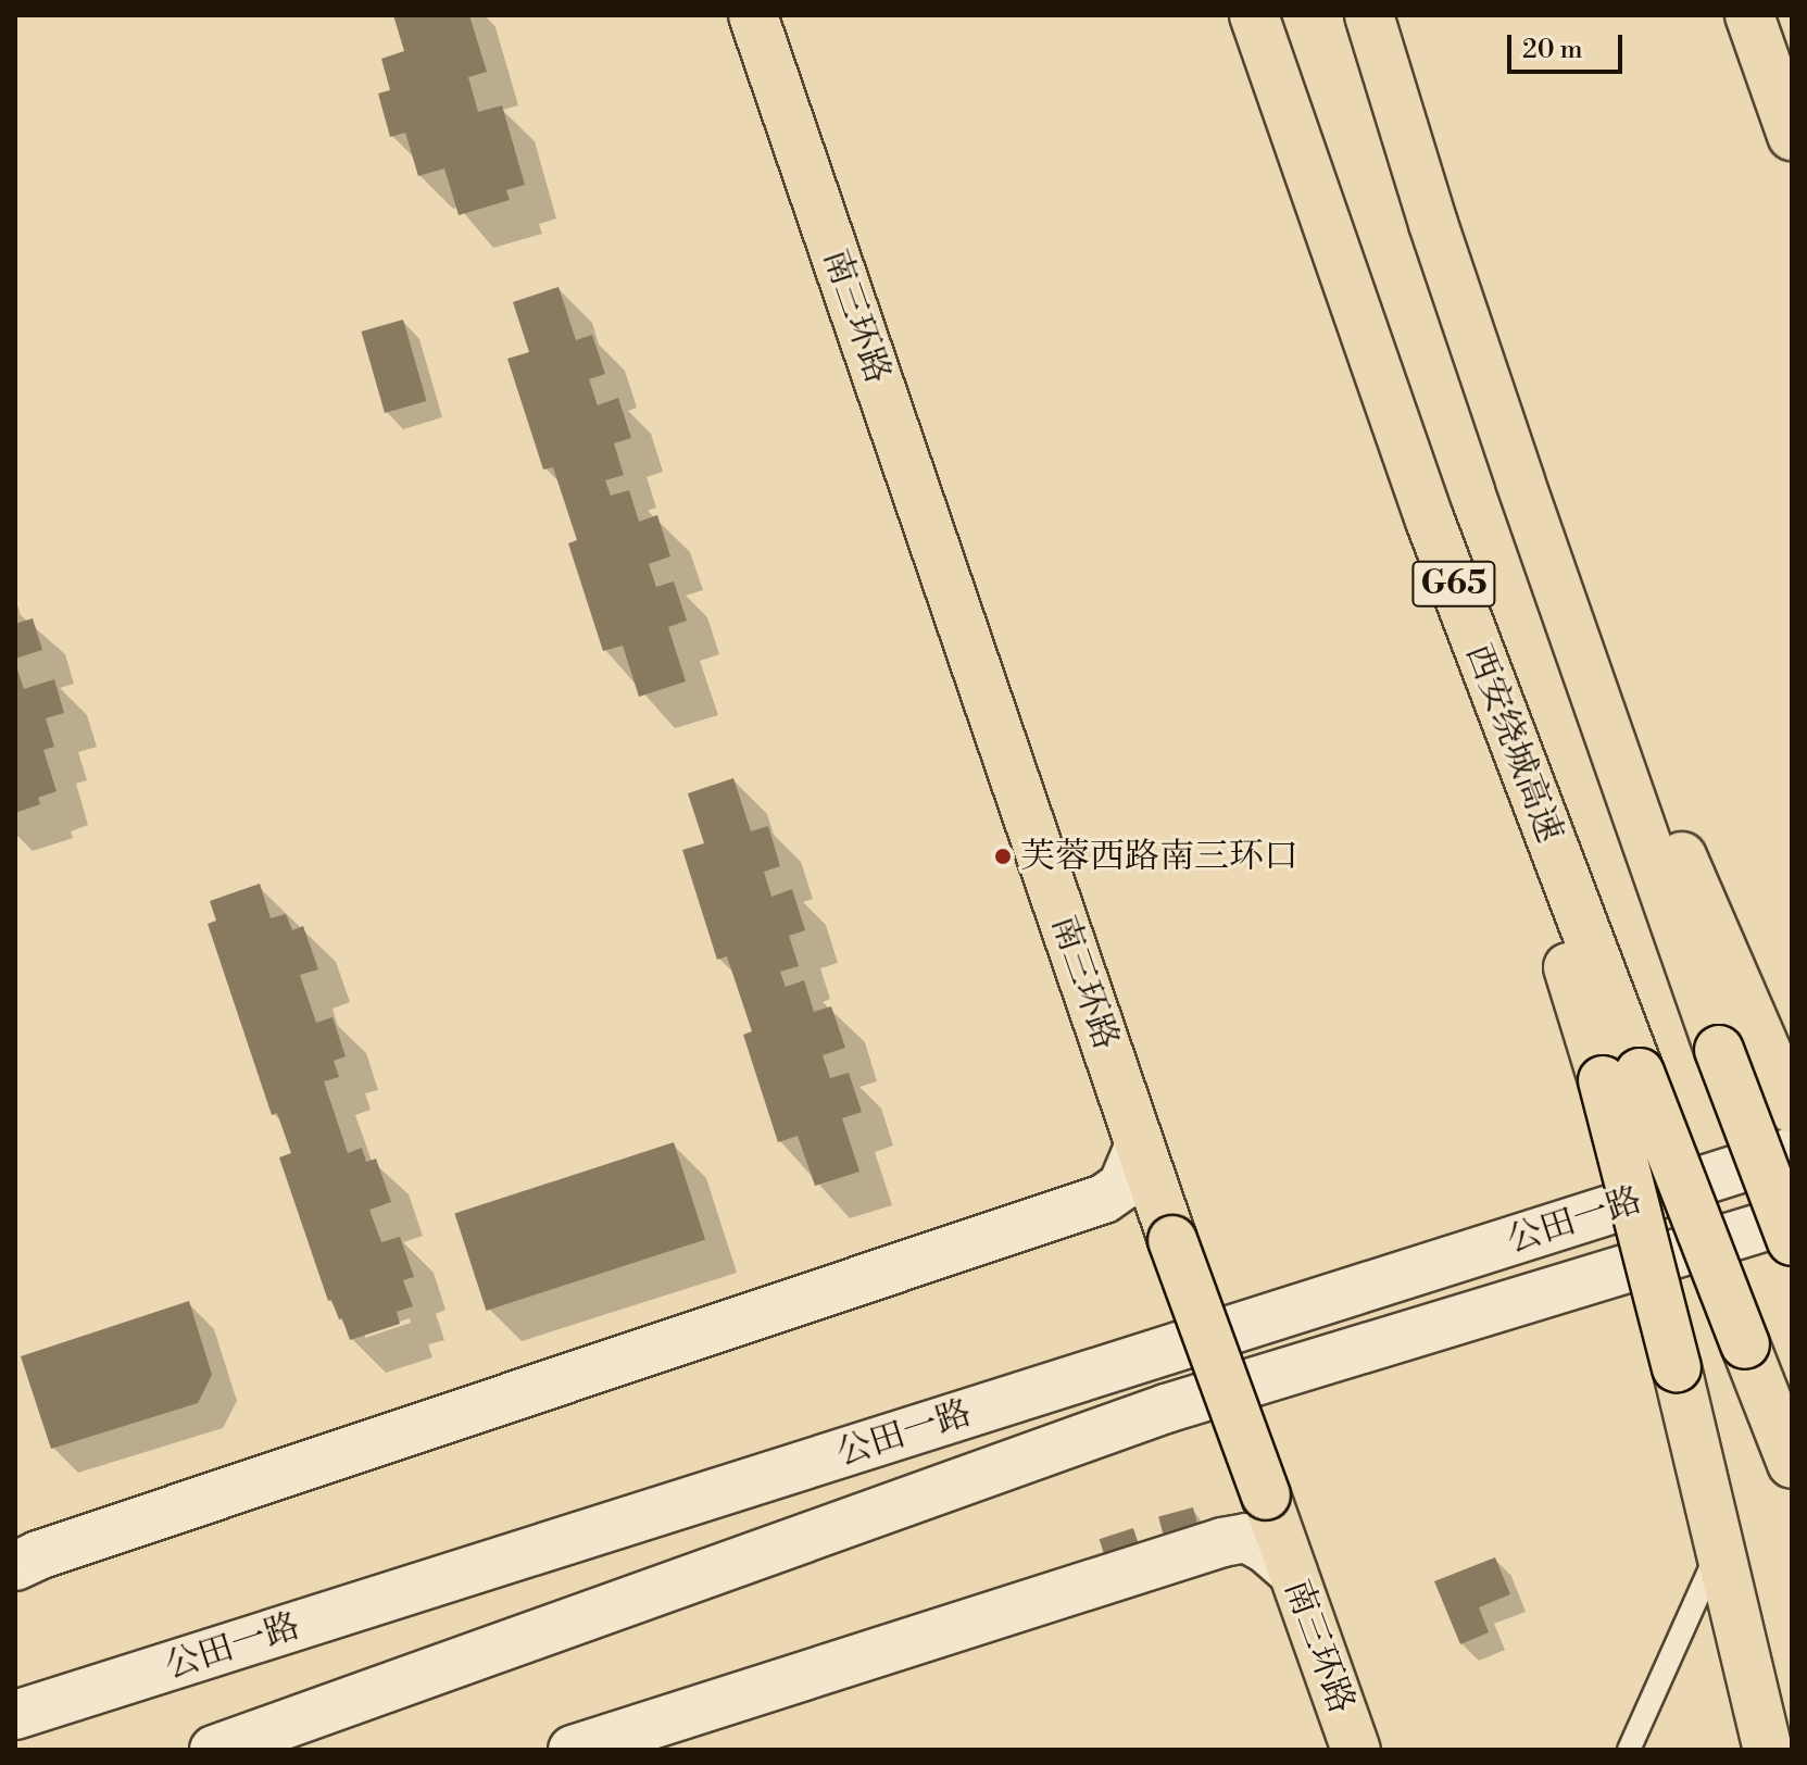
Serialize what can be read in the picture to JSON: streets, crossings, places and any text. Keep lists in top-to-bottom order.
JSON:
{
  "streets": {
    "highway": ["南三环路", "G65", "西安绕城高速"],
    "main road": ["公田一路"]
  },
  "places": ["芙蓉西路南三环口"],
  "scale_bar": "20 m"
}
